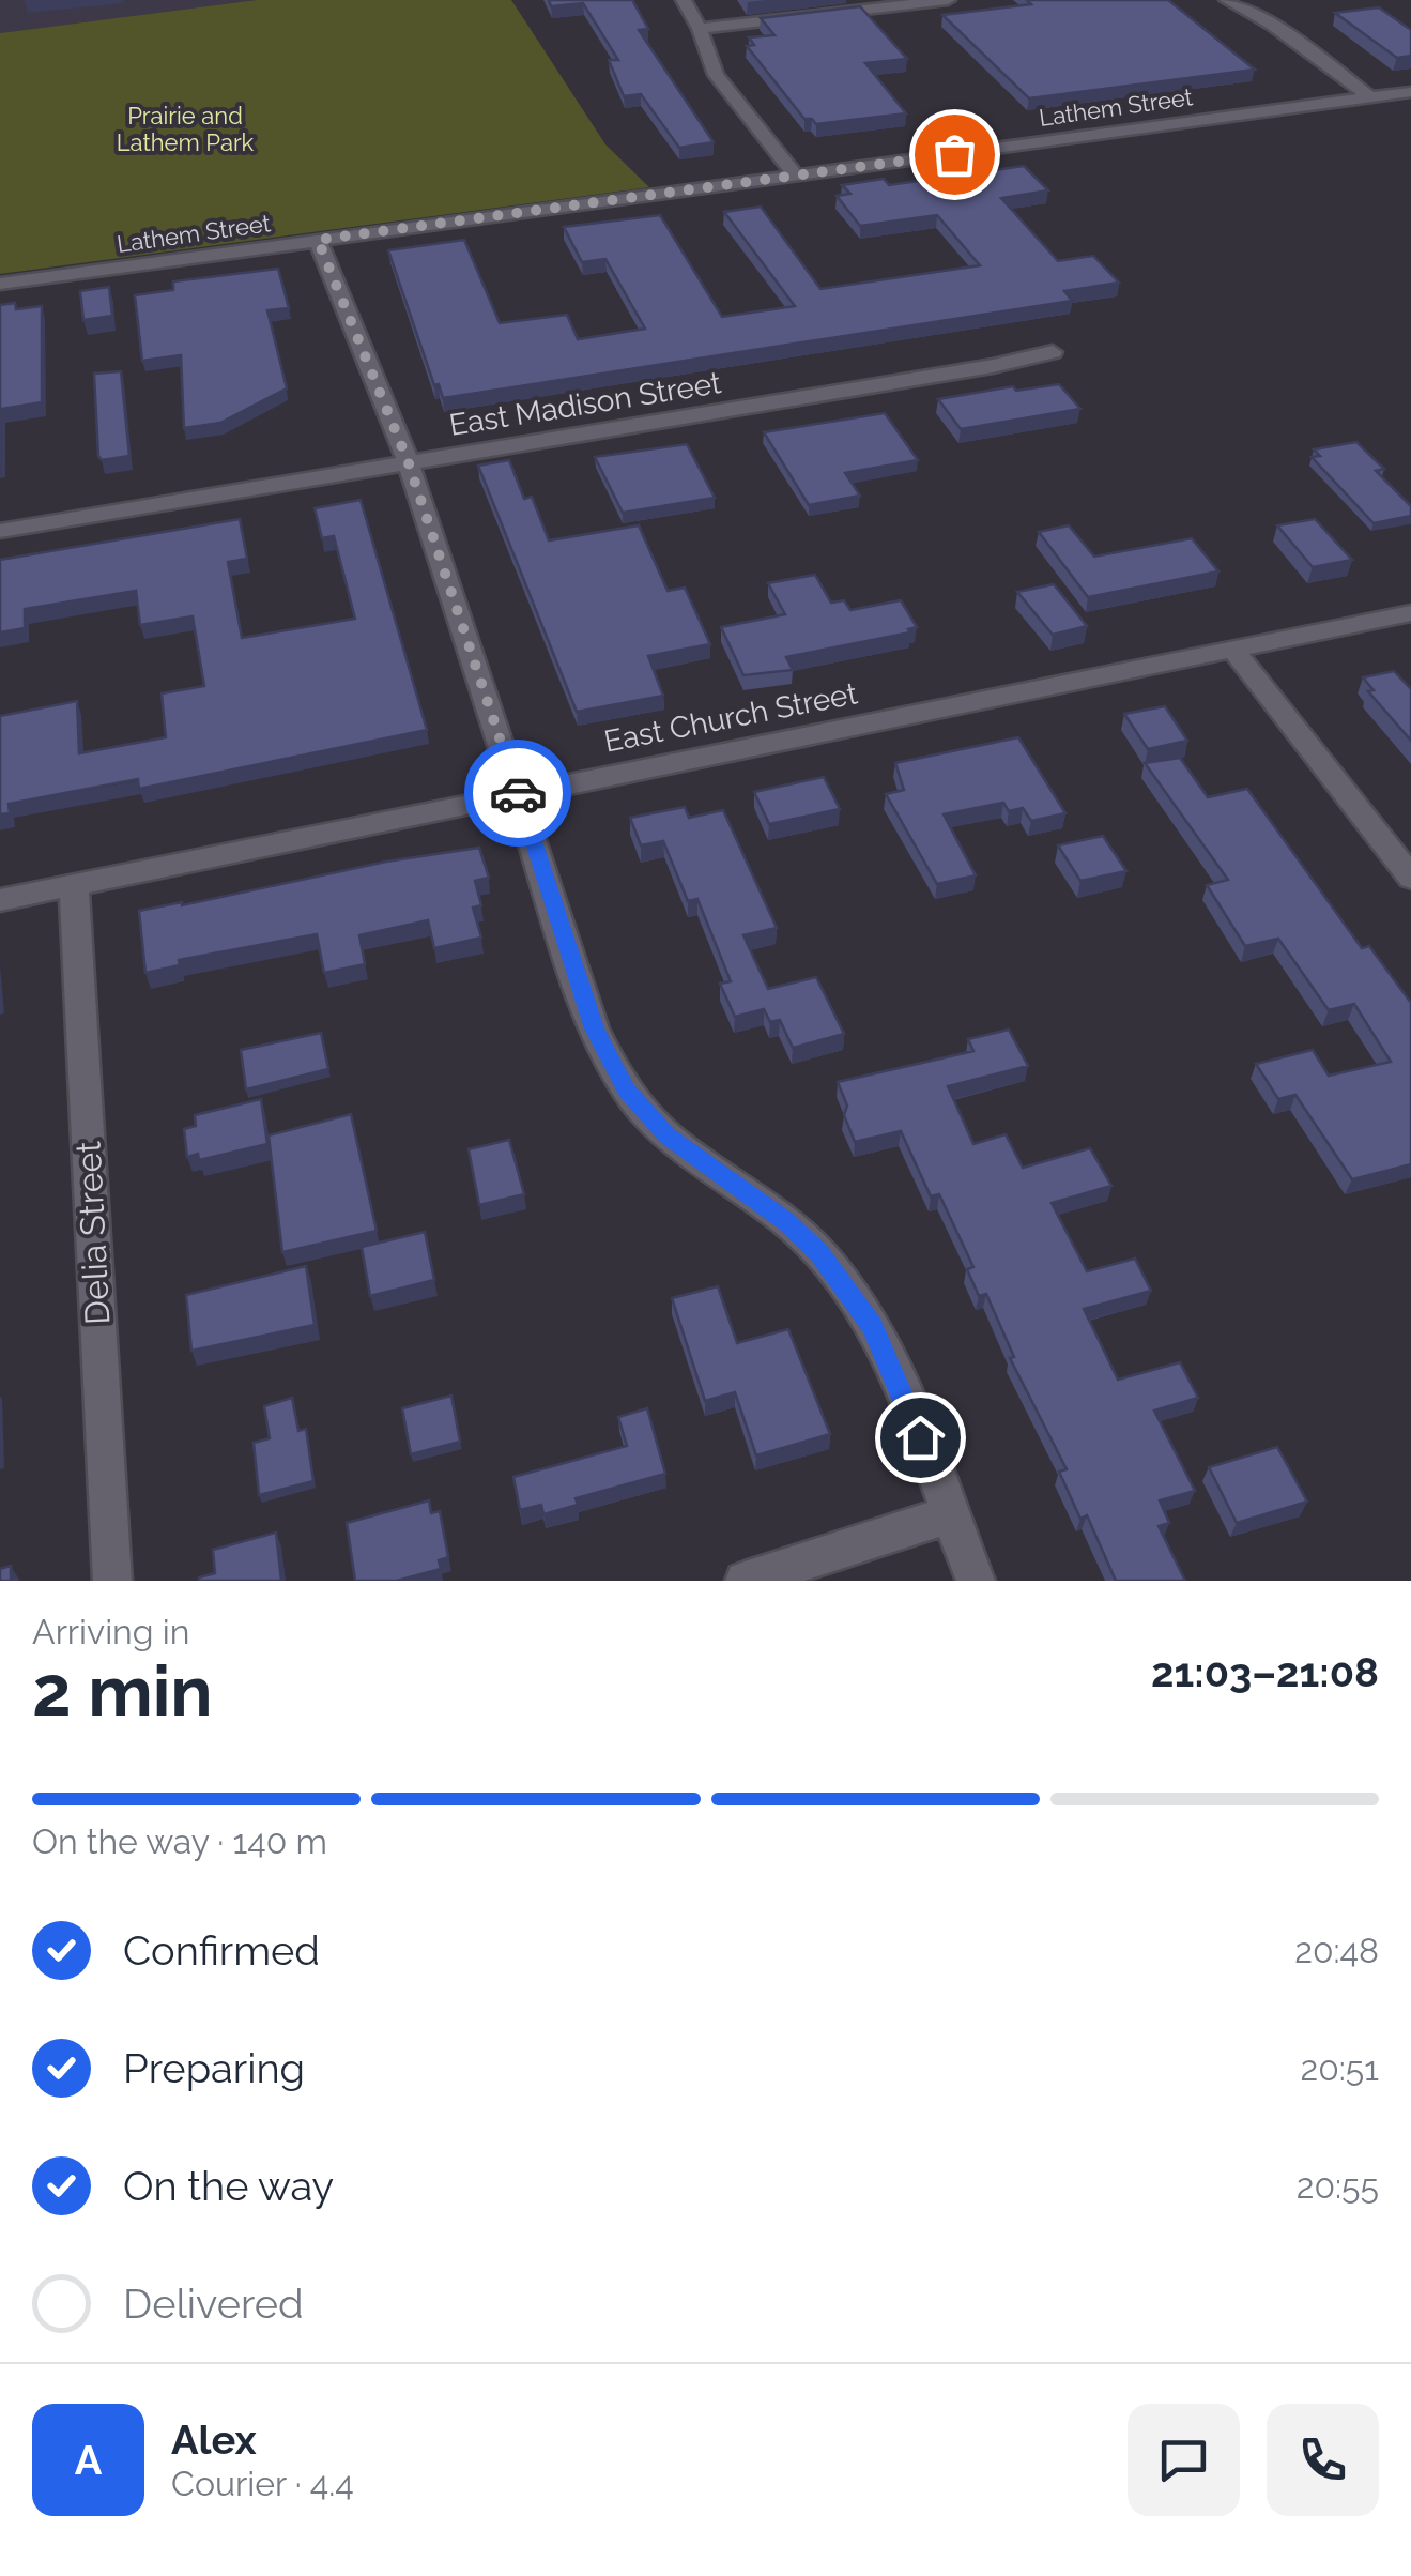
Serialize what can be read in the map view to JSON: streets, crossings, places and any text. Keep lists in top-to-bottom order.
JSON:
{
  "streets": {
    "street": [
      "Lathem Street",
      "East Madison Street",
      "East Church Street",
      "Delia Street"
    ]
  },
  "crossings": [
    ["East Church Street", "Delia Street"]
  ],
  "parks": ["Prairie and Lathem Park"],
  "page": {
    "heading": ["2 min", "Arriving in", "21:03–21:08"],
    "panel": ["Alex", "Courier · 4.4"],
    "bar": "On the way · 140 m",
    "list": [
      ["Confirmed", "20:48"],
      ["Preparing", "20:51"],
      ["On the way", "20:55"],
      "Delivered"
    ],
    "round": "A"
  }
}
